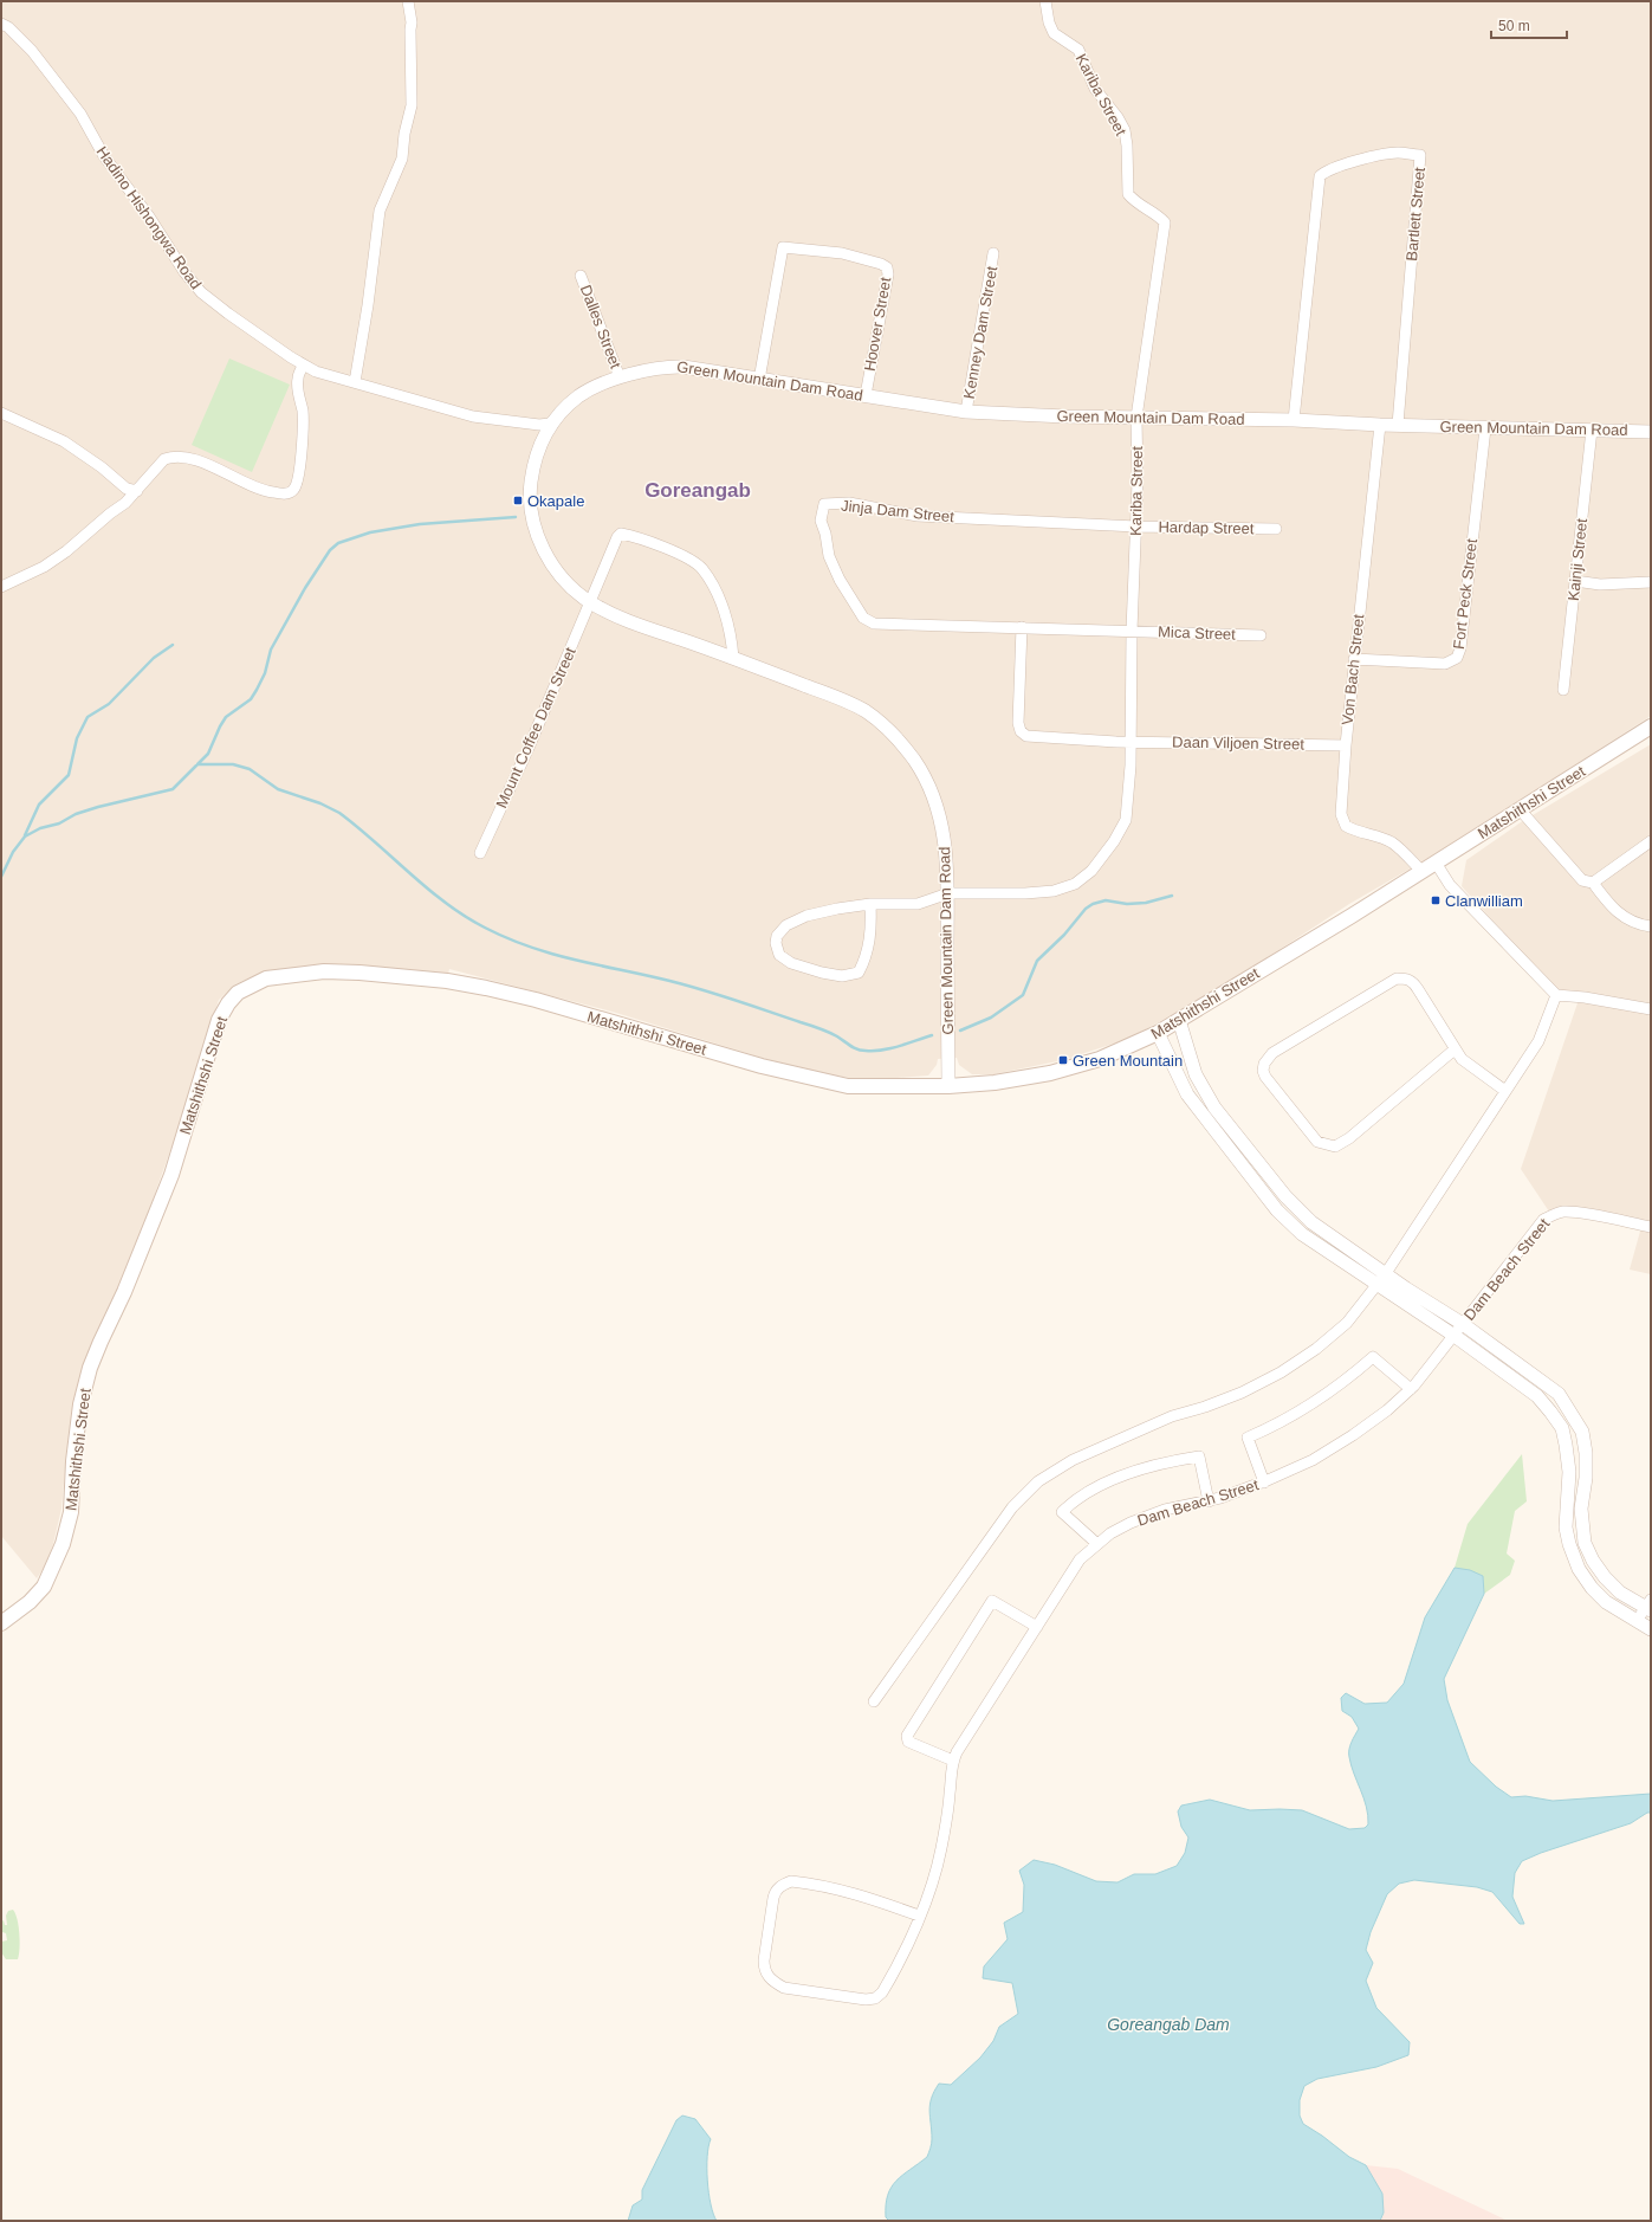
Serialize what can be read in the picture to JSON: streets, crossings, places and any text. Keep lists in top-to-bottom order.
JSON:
{
  "streets": {
    "main road": ["Matshithshi Street"],
    "street": [
      "Kariba Street",
      "Bartlett Street",
      "Hadino Hishongwa Road",
      "Hoover Street",
      "Dalles Street",
      "Kenney Dam Street",
      "Green Mountain Dam Road",
      "Jinja Dam Street",
      "Hardap Street",
      "Kainji Street",
      "Fort Peck Street",
      "Mica Street",
      "Von Bach Street",
      "Mount Coffee Dam Street",
      "Daan Viljoen Street",
      "Dam Beach Street"
    ]
  },
  "crossings": [
    ["Kariba Street", "Green Mountain Dam Road"],
    ["Kariba Street", "Jinja Dam Street"],
    ["Kariba Street", "Hardap Street"],
    ["Kariba Street", "Mica Street"],
    ["Kariba Street", "Daan Viljoen Street"],
    ["Bartlett Street", "Green Mountain Dam Road"],
    ["Hadino Hishongwa Road", "Green Mountain Dam Road"],
    ["Hoover Street", "Green Mountain Dam Road"],
    ["Dalles Street", "Green Mountain Dam Road"],
    ["Kenney Dam Street", "Green Mountain Dam Road"],
    ["Green Mountain Dam Road", "Kainji Street"],
    ["Green Mountain Dam Road", "Fort Peck Street"],
    ["Green Mountain Dam Road", "Von Bach Street"],
    ["Green Mountain Dam Road", "Mount Coffee Dam Street"],
    ["Green Mountain Dam Road", "Matshithshi Street"],
    ["Jinja Dam Street", "Hardap Street"],
    ["Jinja Dam Street", "Mica Street"],
    ["Jinja Dam Street", "Daan Viljoen Street"],
    ["Fort Peck Street", "Von Bach Street"],
    ["Von Bach Street", "Daan Viljoen Street"],
    ["Von Bach Street", "Matshithshi Street"]
  ],
  "districts": ["Goreangab"],
  "water": ["Goreangab Dam"],
  "places": {
    "transit": ["Okapale", "Clanwilliam", "Green Mountain"]
  },
  "scale_bar": "50 m"
}
